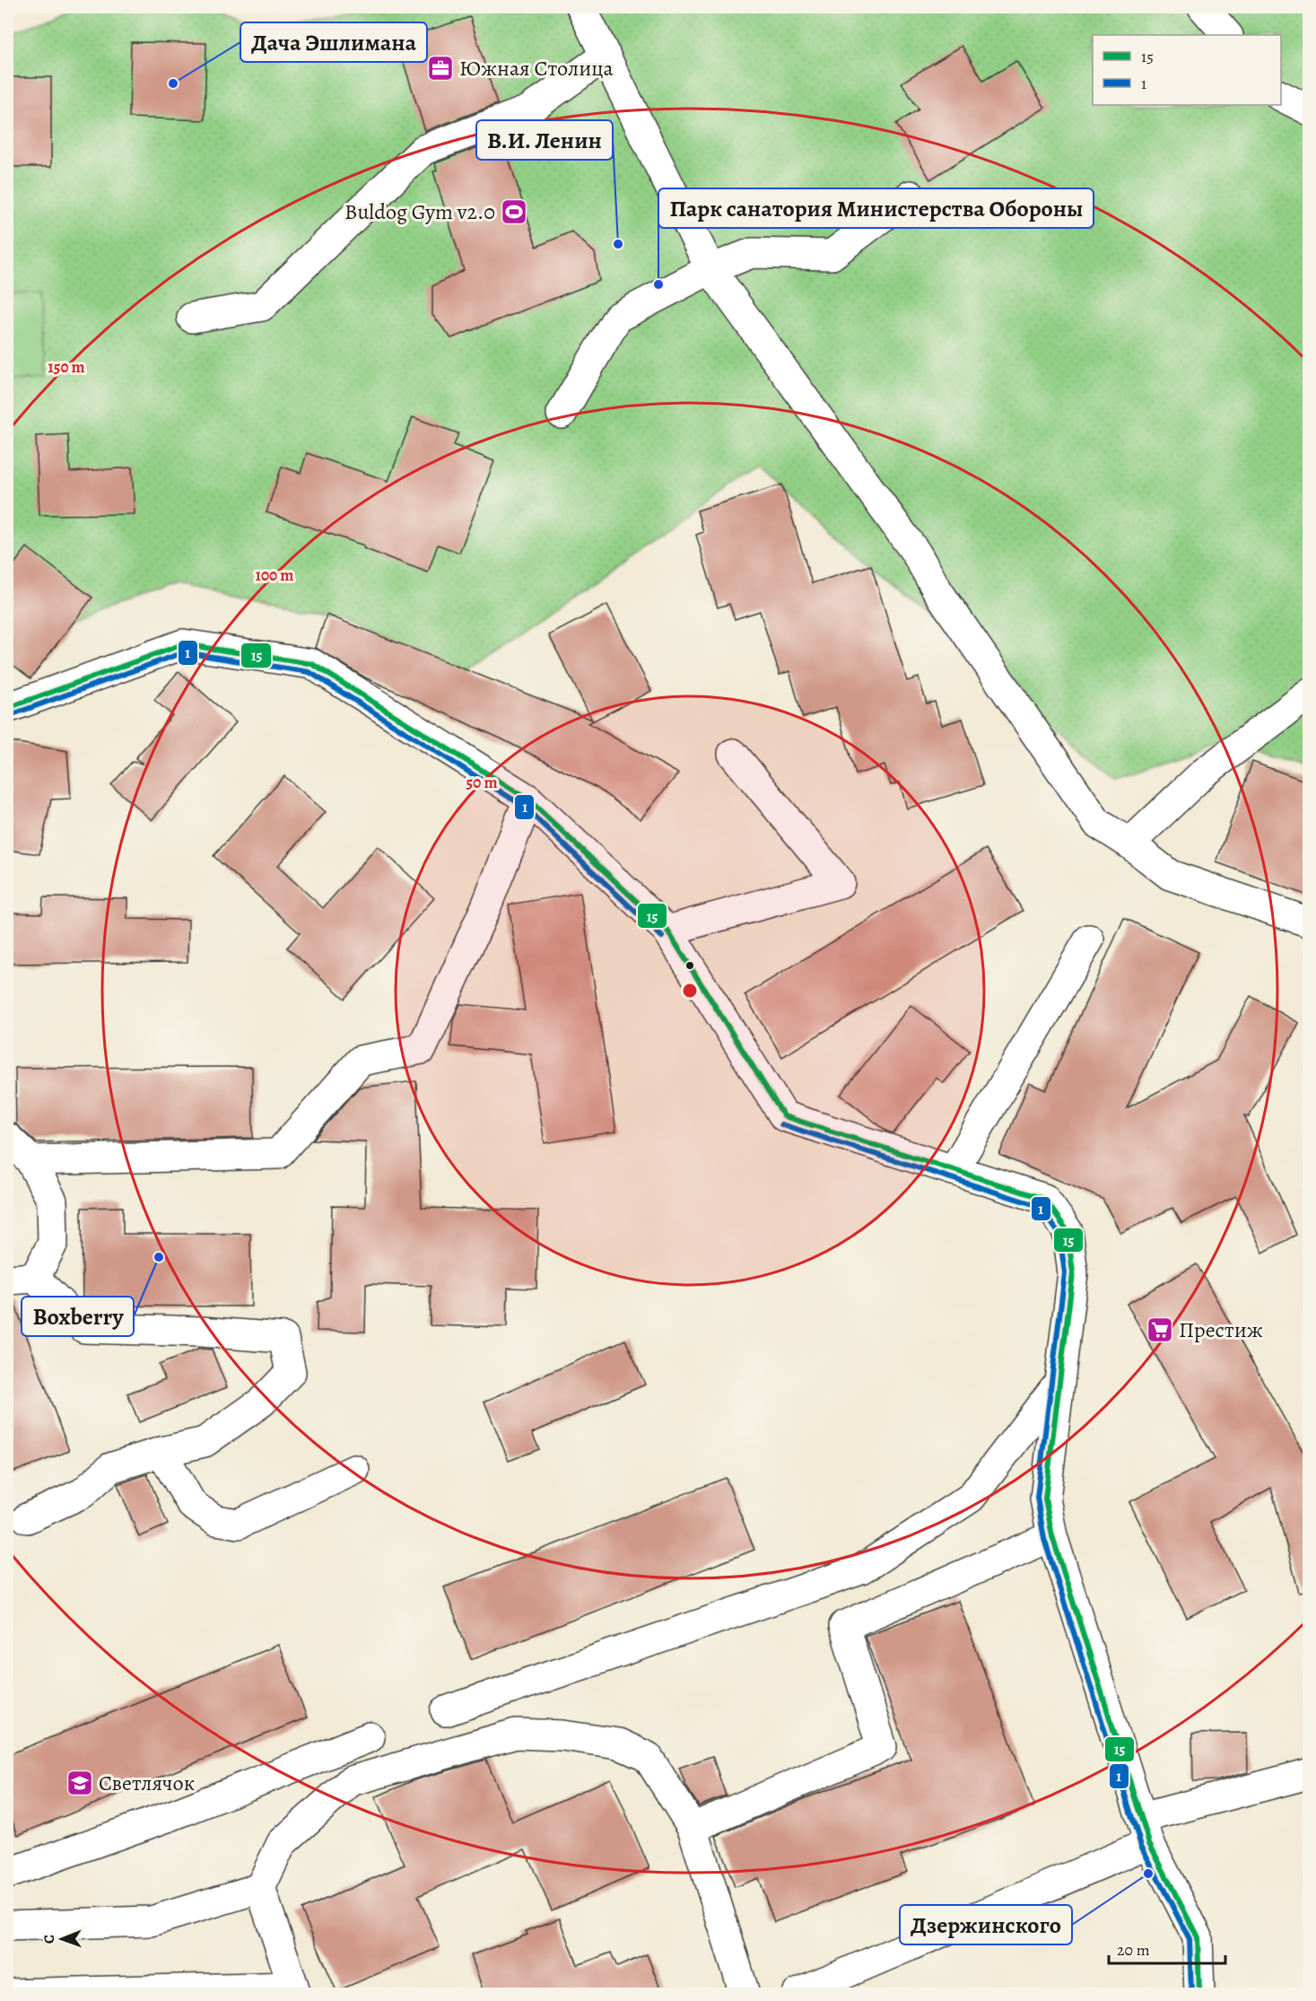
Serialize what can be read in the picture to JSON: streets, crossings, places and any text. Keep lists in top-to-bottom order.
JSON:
{
  "places": {
    "office": ["Южная Столица"],
    "other": [
      "Дача Эшлимана",
      "В.И. Ленин",
      "Парк санатория Министерства Обороны",
      "Boxberry",
      "Дзержинского"
    ],
    "sports": ["Buldog Gym v2.0"],
    "supermarket": ["Престиж"],
    "school or university": ["Светлячок"]
  },
  "lines": ["transit line 15", "transit line 1"],
  "legend": ["15", "1"],
  "scale_bar": "20 m",
  "north": "left",
  "rings": ["150 m", "100 m", "50 m"]
}
